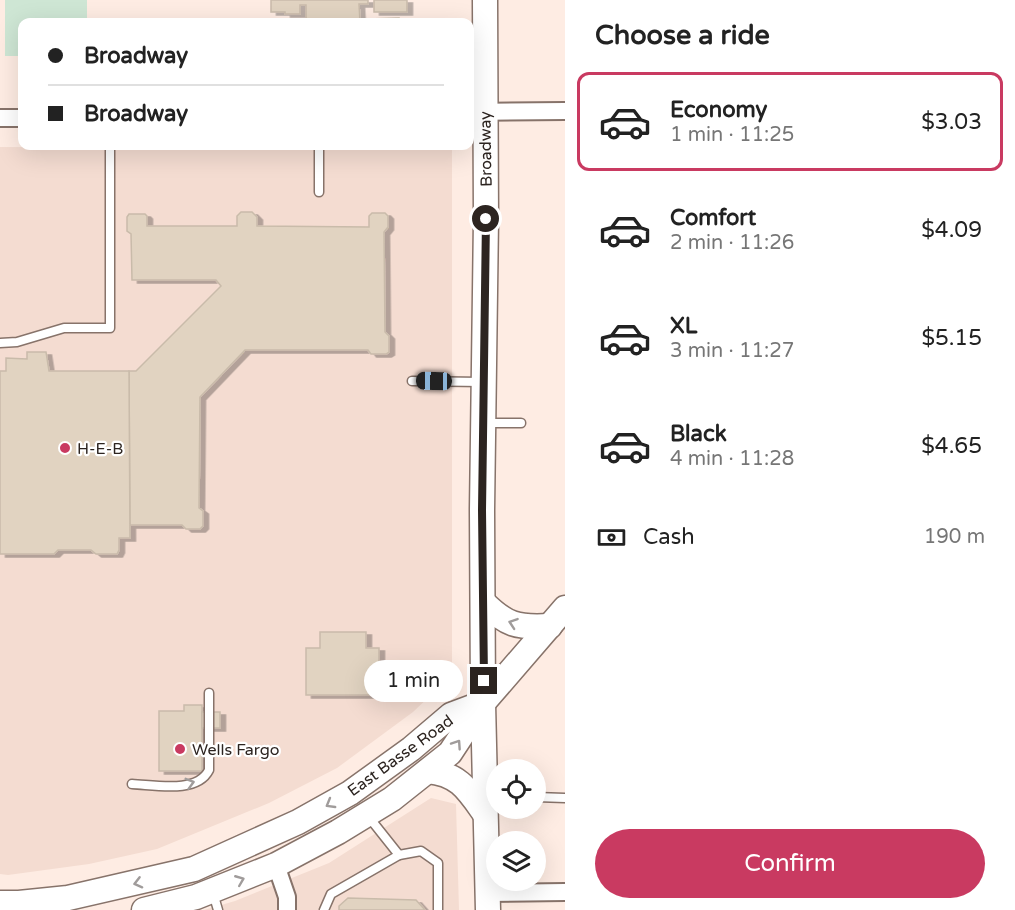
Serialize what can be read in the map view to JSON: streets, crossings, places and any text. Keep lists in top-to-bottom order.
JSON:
{
  "streets": {
    "main road": ["Broadway", "East Basse Road"]
  },
  "crossings": [
    ["Broadway", "East Basse Road"]
  ],
  "places": ["H-E-B", "Wells Fargo"],
  "page": {
    "heading": "Choose a ride",
    "banner": ["Broadway", "Broadway"],
    "list": [
      {
        "name": "Economy",
        "note": "1 min · 11:25",
        "value": "$3.03"
      },
      {
        "name": "Comfort",
        "note": "2 min · 11:26",
        "value": "$4.09"
      },
      {
        "name": "XL",
        "note": "3 min · 11:27",
        "value": "$5.15"
      },
      {
        "name": "Black",
        "note": "4 min · 11:28",
        "value": "$4.65"
      }
    ],
    "pay": ["Cash", "190 m"],
    "bubble": "1 min",
    "buttons": "Confirm"
  }
}
